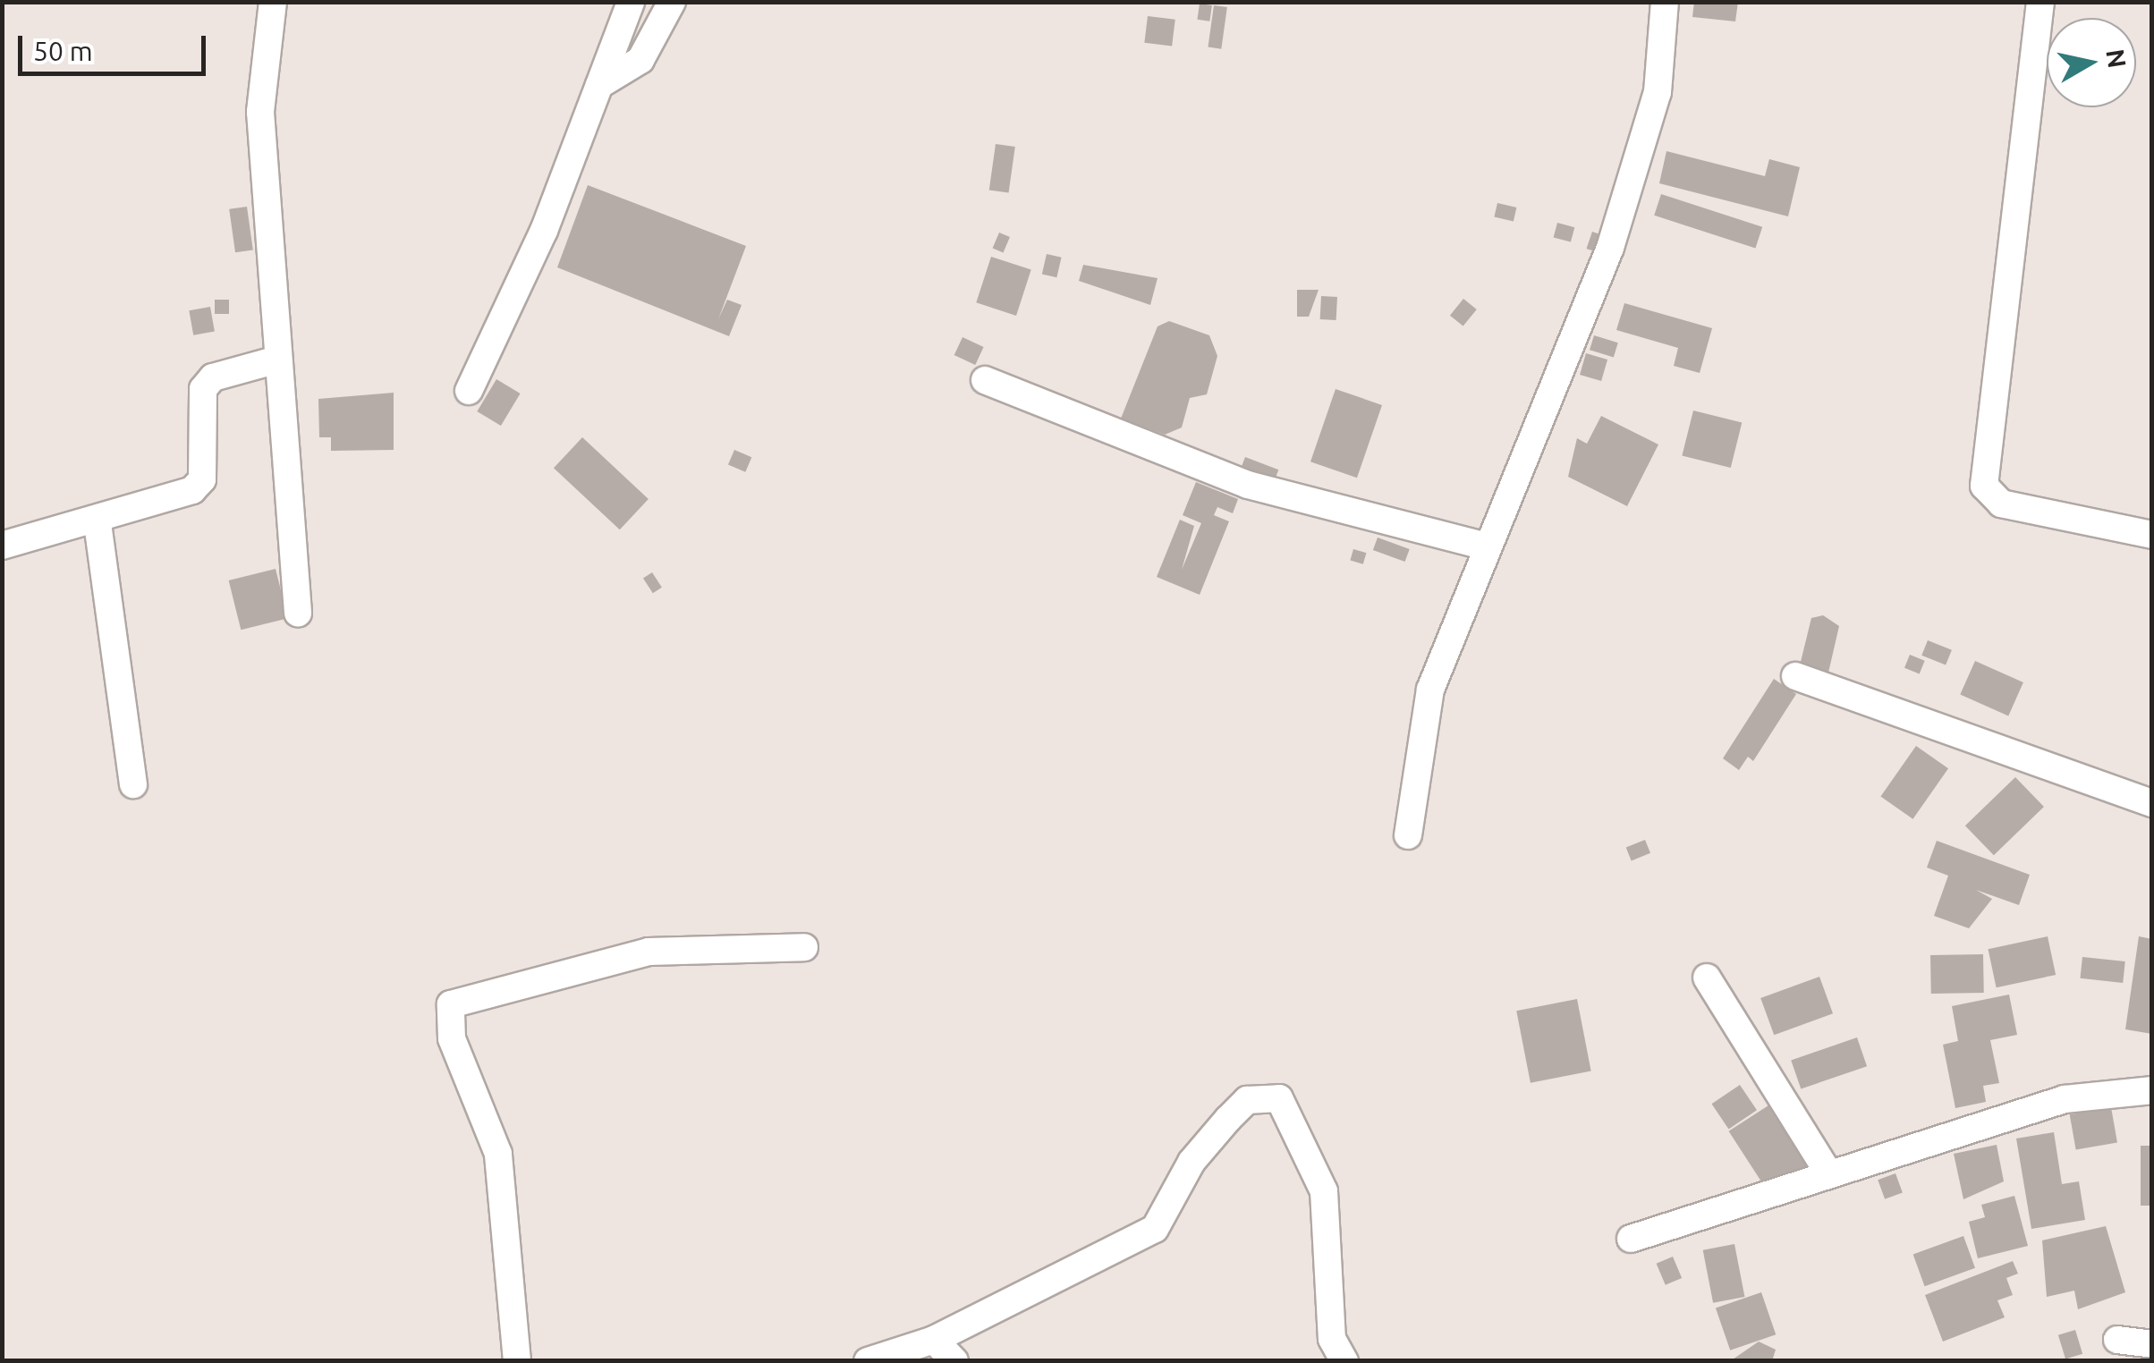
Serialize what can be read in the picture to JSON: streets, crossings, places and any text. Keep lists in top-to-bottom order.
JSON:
{
  "scale_bar": "50 m",
  "north": "right"
}
